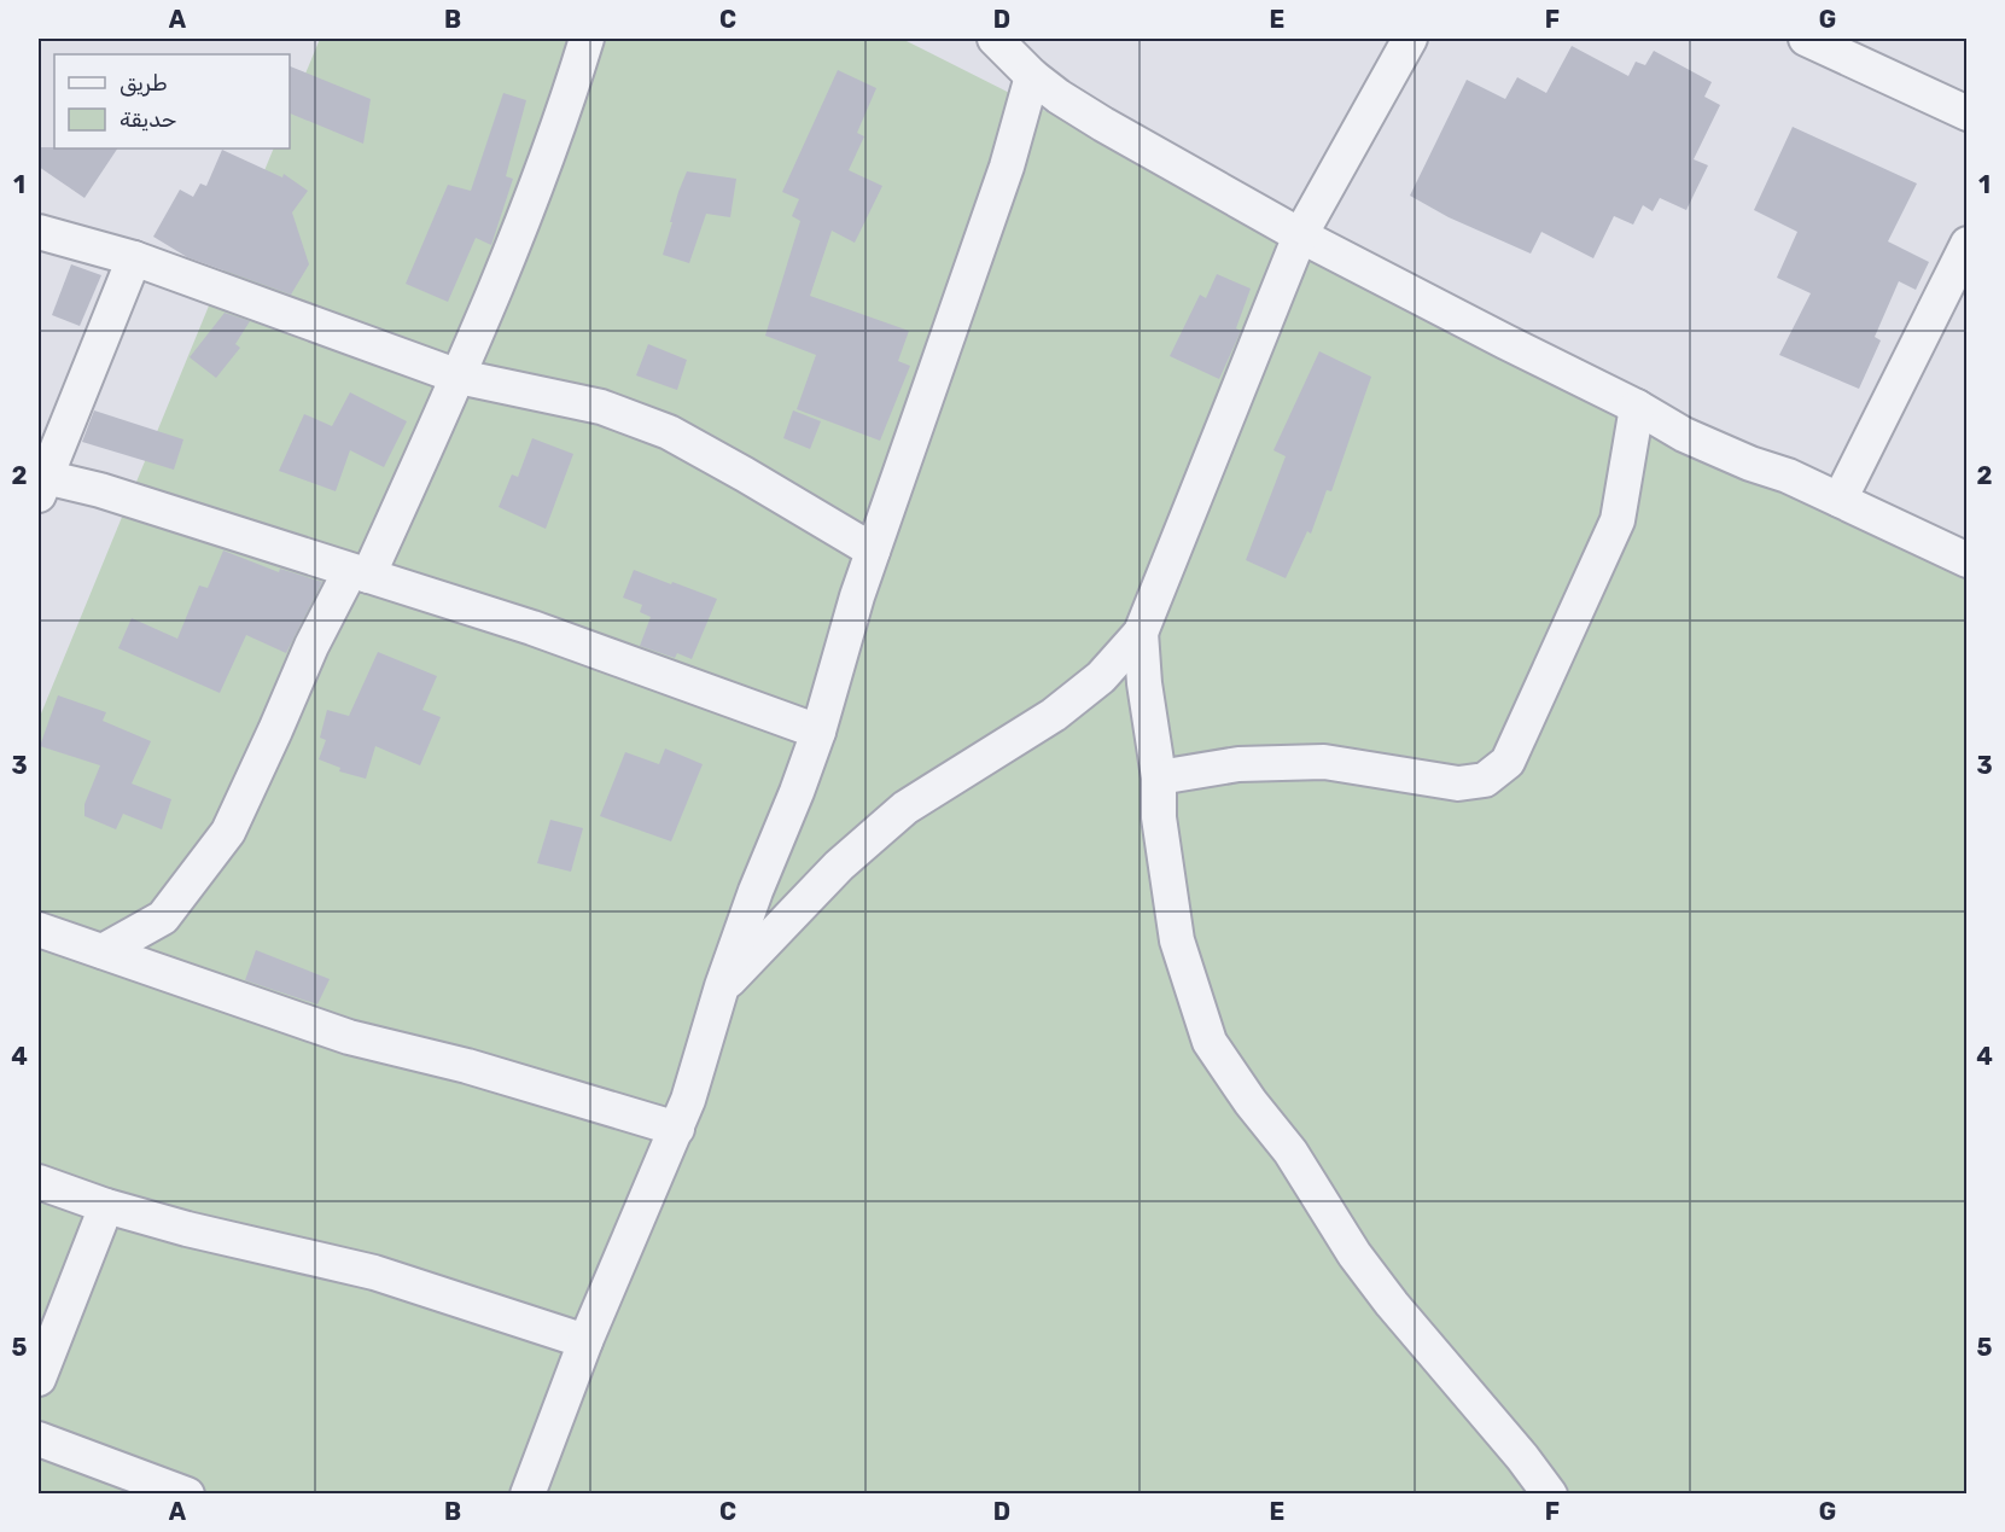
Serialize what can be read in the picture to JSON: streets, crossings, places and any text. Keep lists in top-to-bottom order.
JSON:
{
  "legend": ["طريق", "حديقة"],
  "grid": {
    "columns": [
      "A",
      "B",
      "C",
      "D",
      "E",
      "F",
      "G"
    ],
    "rows": [
      "1",
      "2",
      "3",
      "4",
      "5"
    ]
  }
}
